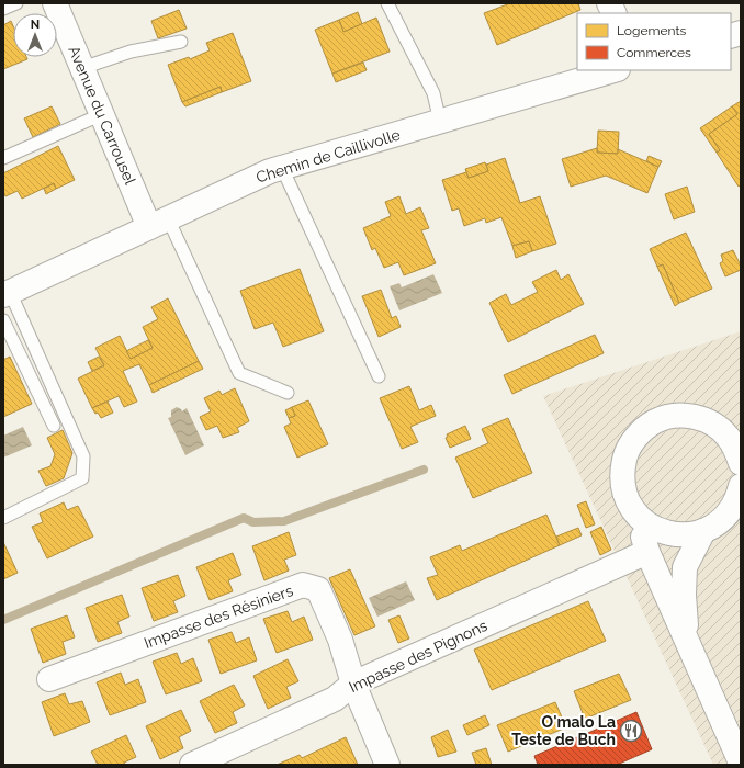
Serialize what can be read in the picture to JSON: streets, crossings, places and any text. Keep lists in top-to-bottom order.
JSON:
{
  "streets": {
    "street": [
      "Avenue du Carrousel",
      "Chemin de Caillivolle",
      "Impasse des Résiniers",
      "Impasse des Pignons"
    ]
  },
  "crossings": [
    ["Avenue du Carrousel", "Chemin de Caillivolle"],
    ["Impasse des Résiniers", "Impasse des Pignons"]
  ],
  "places": {
    "restaurant": ["O'malo La Teste de Buch"]
  },
  "legend": ["Logements", "Commerces"],
  "north": "top"
}
